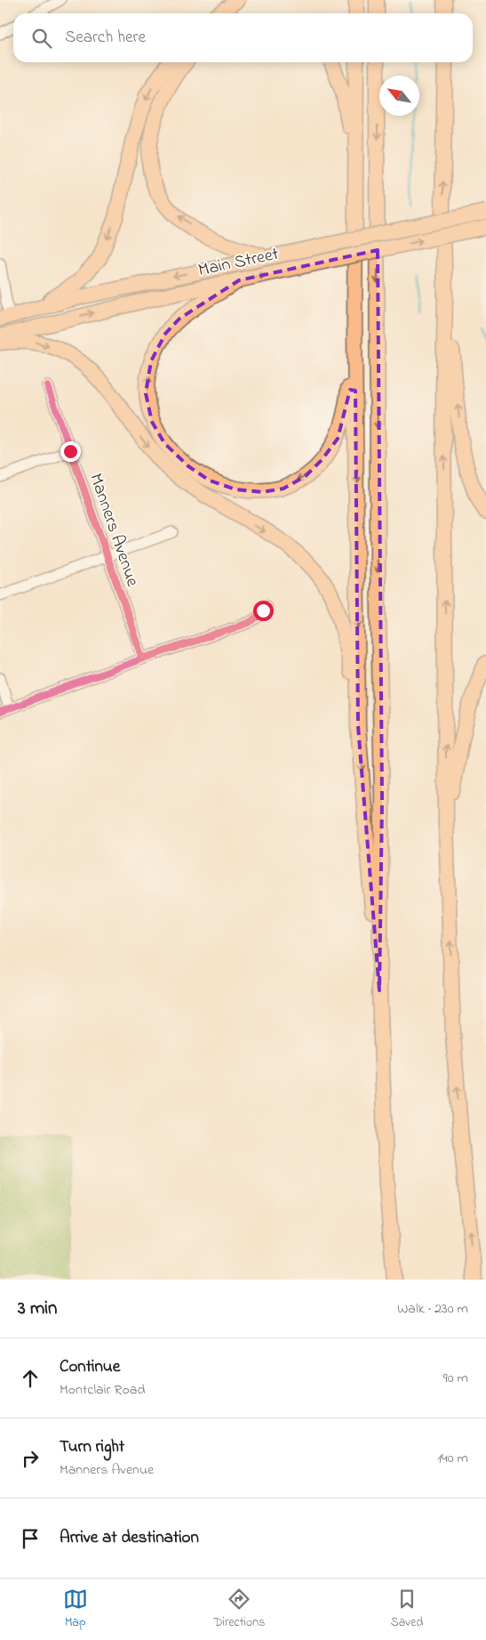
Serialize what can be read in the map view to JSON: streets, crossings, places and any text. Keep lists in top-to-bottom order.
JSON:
{
  "streets": {
    "highway": ["Main Street"],
    "street": ["Manners Avenue"]
  },
  "north": "top left",
  "page": {
    "search": "Search here",
    "heading": ["3 min", "Walk · 230 m"],
    "list": [
      ["Continue", "Montclair Road", "90 m"],
      ["Turn right", "Manners Avenue", "140 m"],
      "Arrive at destination"
    ],
    "nav": ["Map", "Directions", "Saved"]
  }
}
